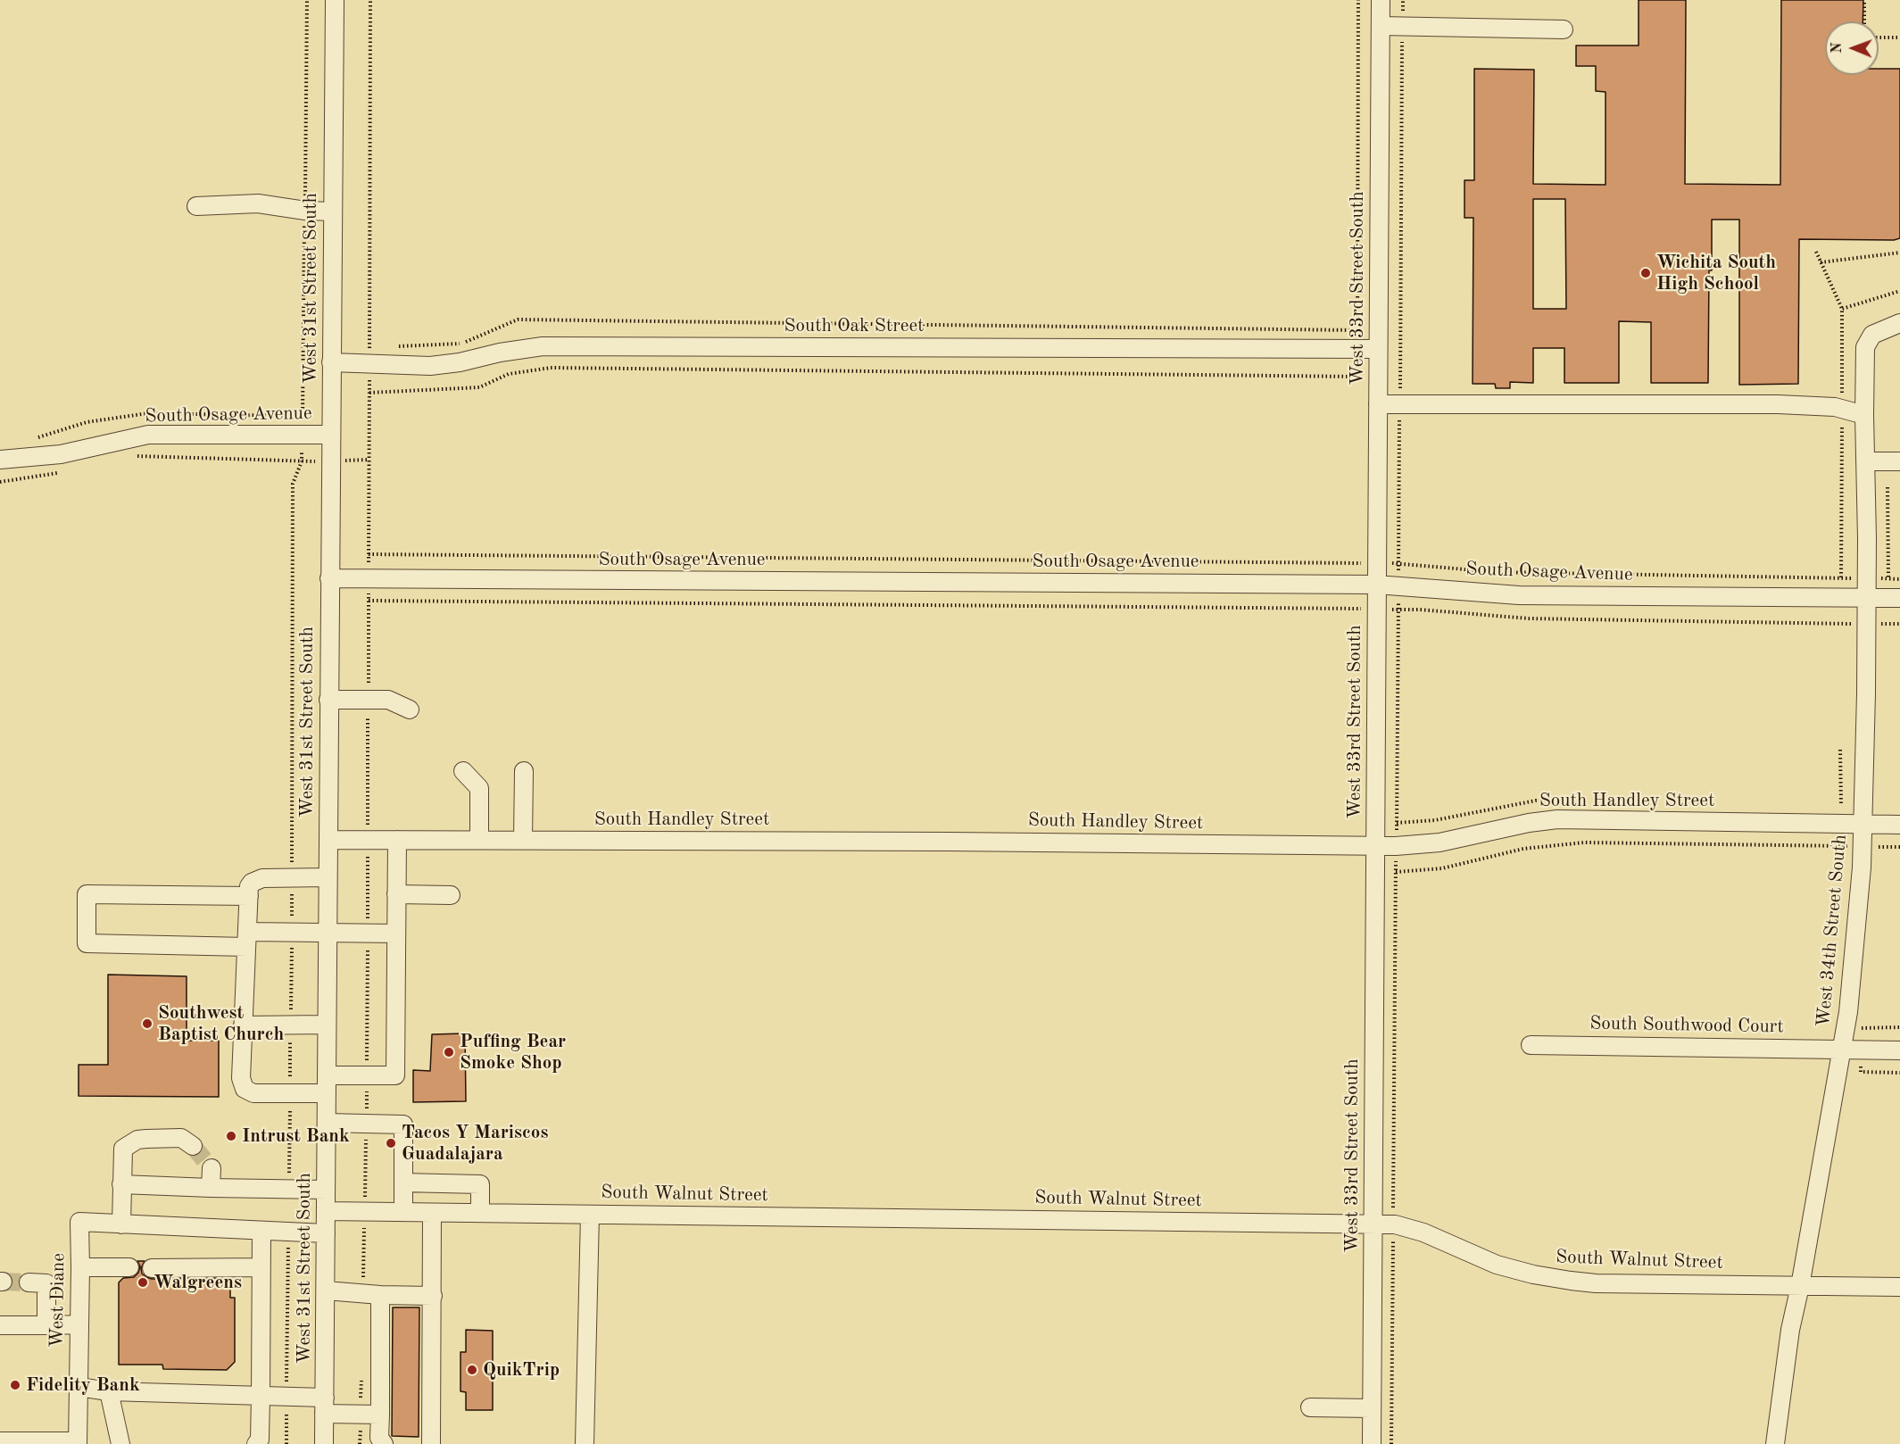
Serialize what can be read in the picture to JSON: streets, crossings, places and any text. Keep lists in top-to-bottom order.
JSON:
{
  "streets": {
    "street": [
      "West 31st Street South",
      "West 33rd Street South",
      "South Oak Street",
      "South Osage Avenue",
      "South Handley Street",
      "West 34th Street South",
      "South Southwood Court",
      "South Walnut Street",
      "West Diane"
    ]
  },
  "crossings": [
    ["West 31st Street South", "South Oak Street"],
    ["West 31st Street South", "South Osage Avenue"],
    ["West 31st Street South", "South Handley Street"],
    ["West 31st Street South", "South Walnut Street"],
    ["West 33rd Street South", "South Oak Street"],
    ["West 33rd Street South", "South Osage Avenue"],
    ["West 33rd Street South", "South Handley Street"],
    ["West 33rd Street South", "South Walnut Street"],
    ["South Osage Avenue", "West 34th Street South"],
    ["South Handley Street", "West 34th Street South"],
    ["West 34th Street South", "South Southwood Court"],
    ["West 34th Street South", "South Walnut Street"]
  ],
  "places": [
    "Wichita South High School",
    "Southwest Baptist Church",
    "Puffing Bear Smoke Shop",
    "Intrust Bank",
    "Tacos Y Mariscos Guadalajara",
    "Walgreens",
    "QuikTrip",
    "Fidelity Bank"
  ],
  "north": "left"
}
